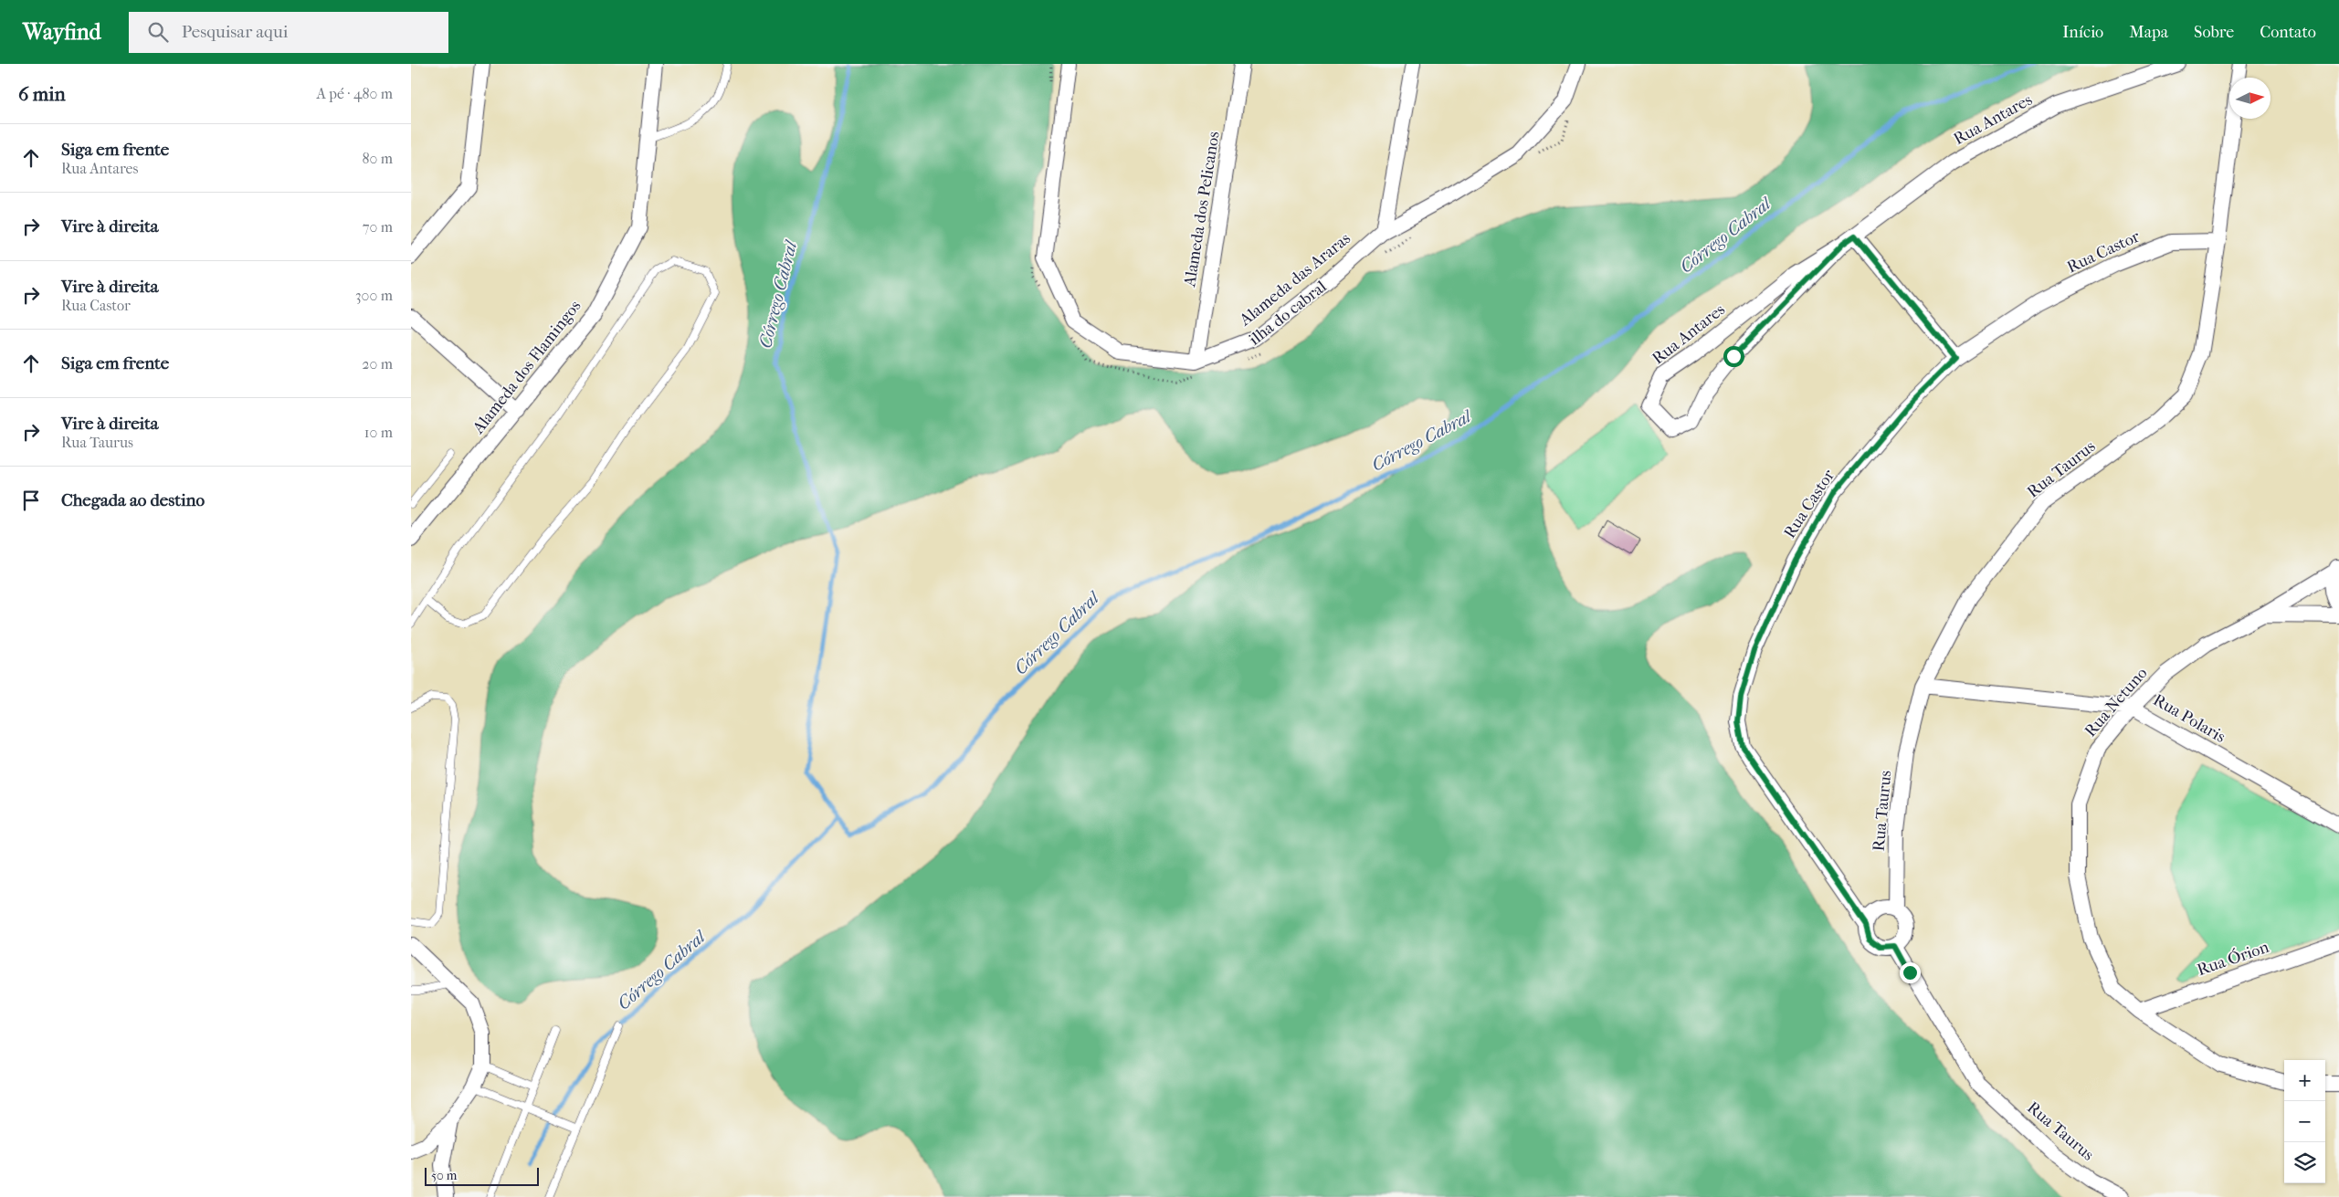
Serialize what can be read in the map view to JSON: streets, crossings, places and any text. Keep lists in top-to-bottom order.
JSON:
{
  "streets": {
    "street": [
      "Rua Antares",
      "Alameda dos Pelicanos",
      "Rua Castor",
      "Alameda das Araras",
      "Alameda dos Flamingos",
      "Rua Taurus",
      "Rua Netuno",
      "Rua Polaris",
      "Rua Órion"
    ],
    "path": ["ilha do cabral"]
  },
  "crossings": [
    ["Alameda dos Pelicanos", "Alameda das Araras"],
    ["Rua Castor", "Rua Taurus"],
    ["Rua Taurus", "Rua Polaris"],
    ["Rua Netuno", "Rua Polaris"],
    ["Rua Netuno", "Rua Órion"]
  ],
  "water": ["Córrego Cabral"],
  "scale_bar": "50 m",
  "north": "right",
  "page": {
    "header": "Wayfind",
    "search": "Pesquisar aqui",
    "nav": [
      "Início",
      "Mapa",
      "Sobre",
      "Contato"
    ],
    "heading": ["6 min", "A pé · 480 m"],
    "list": [
      ["Siga em frente", "Rua Antares", "80 m"],
      ["Vire à direita", "70 m"],
      ["Vire à direita", "Rua Castor", "300 m"],
      ["Siga em frente", "20 m"],
      ["Vire à direita", "Rua Taurus", "10 m"],
      "Chegada ao destino"
    ],
    "map_buttons": ["+", "−"],
    "scale": "50 m"
  }
}
